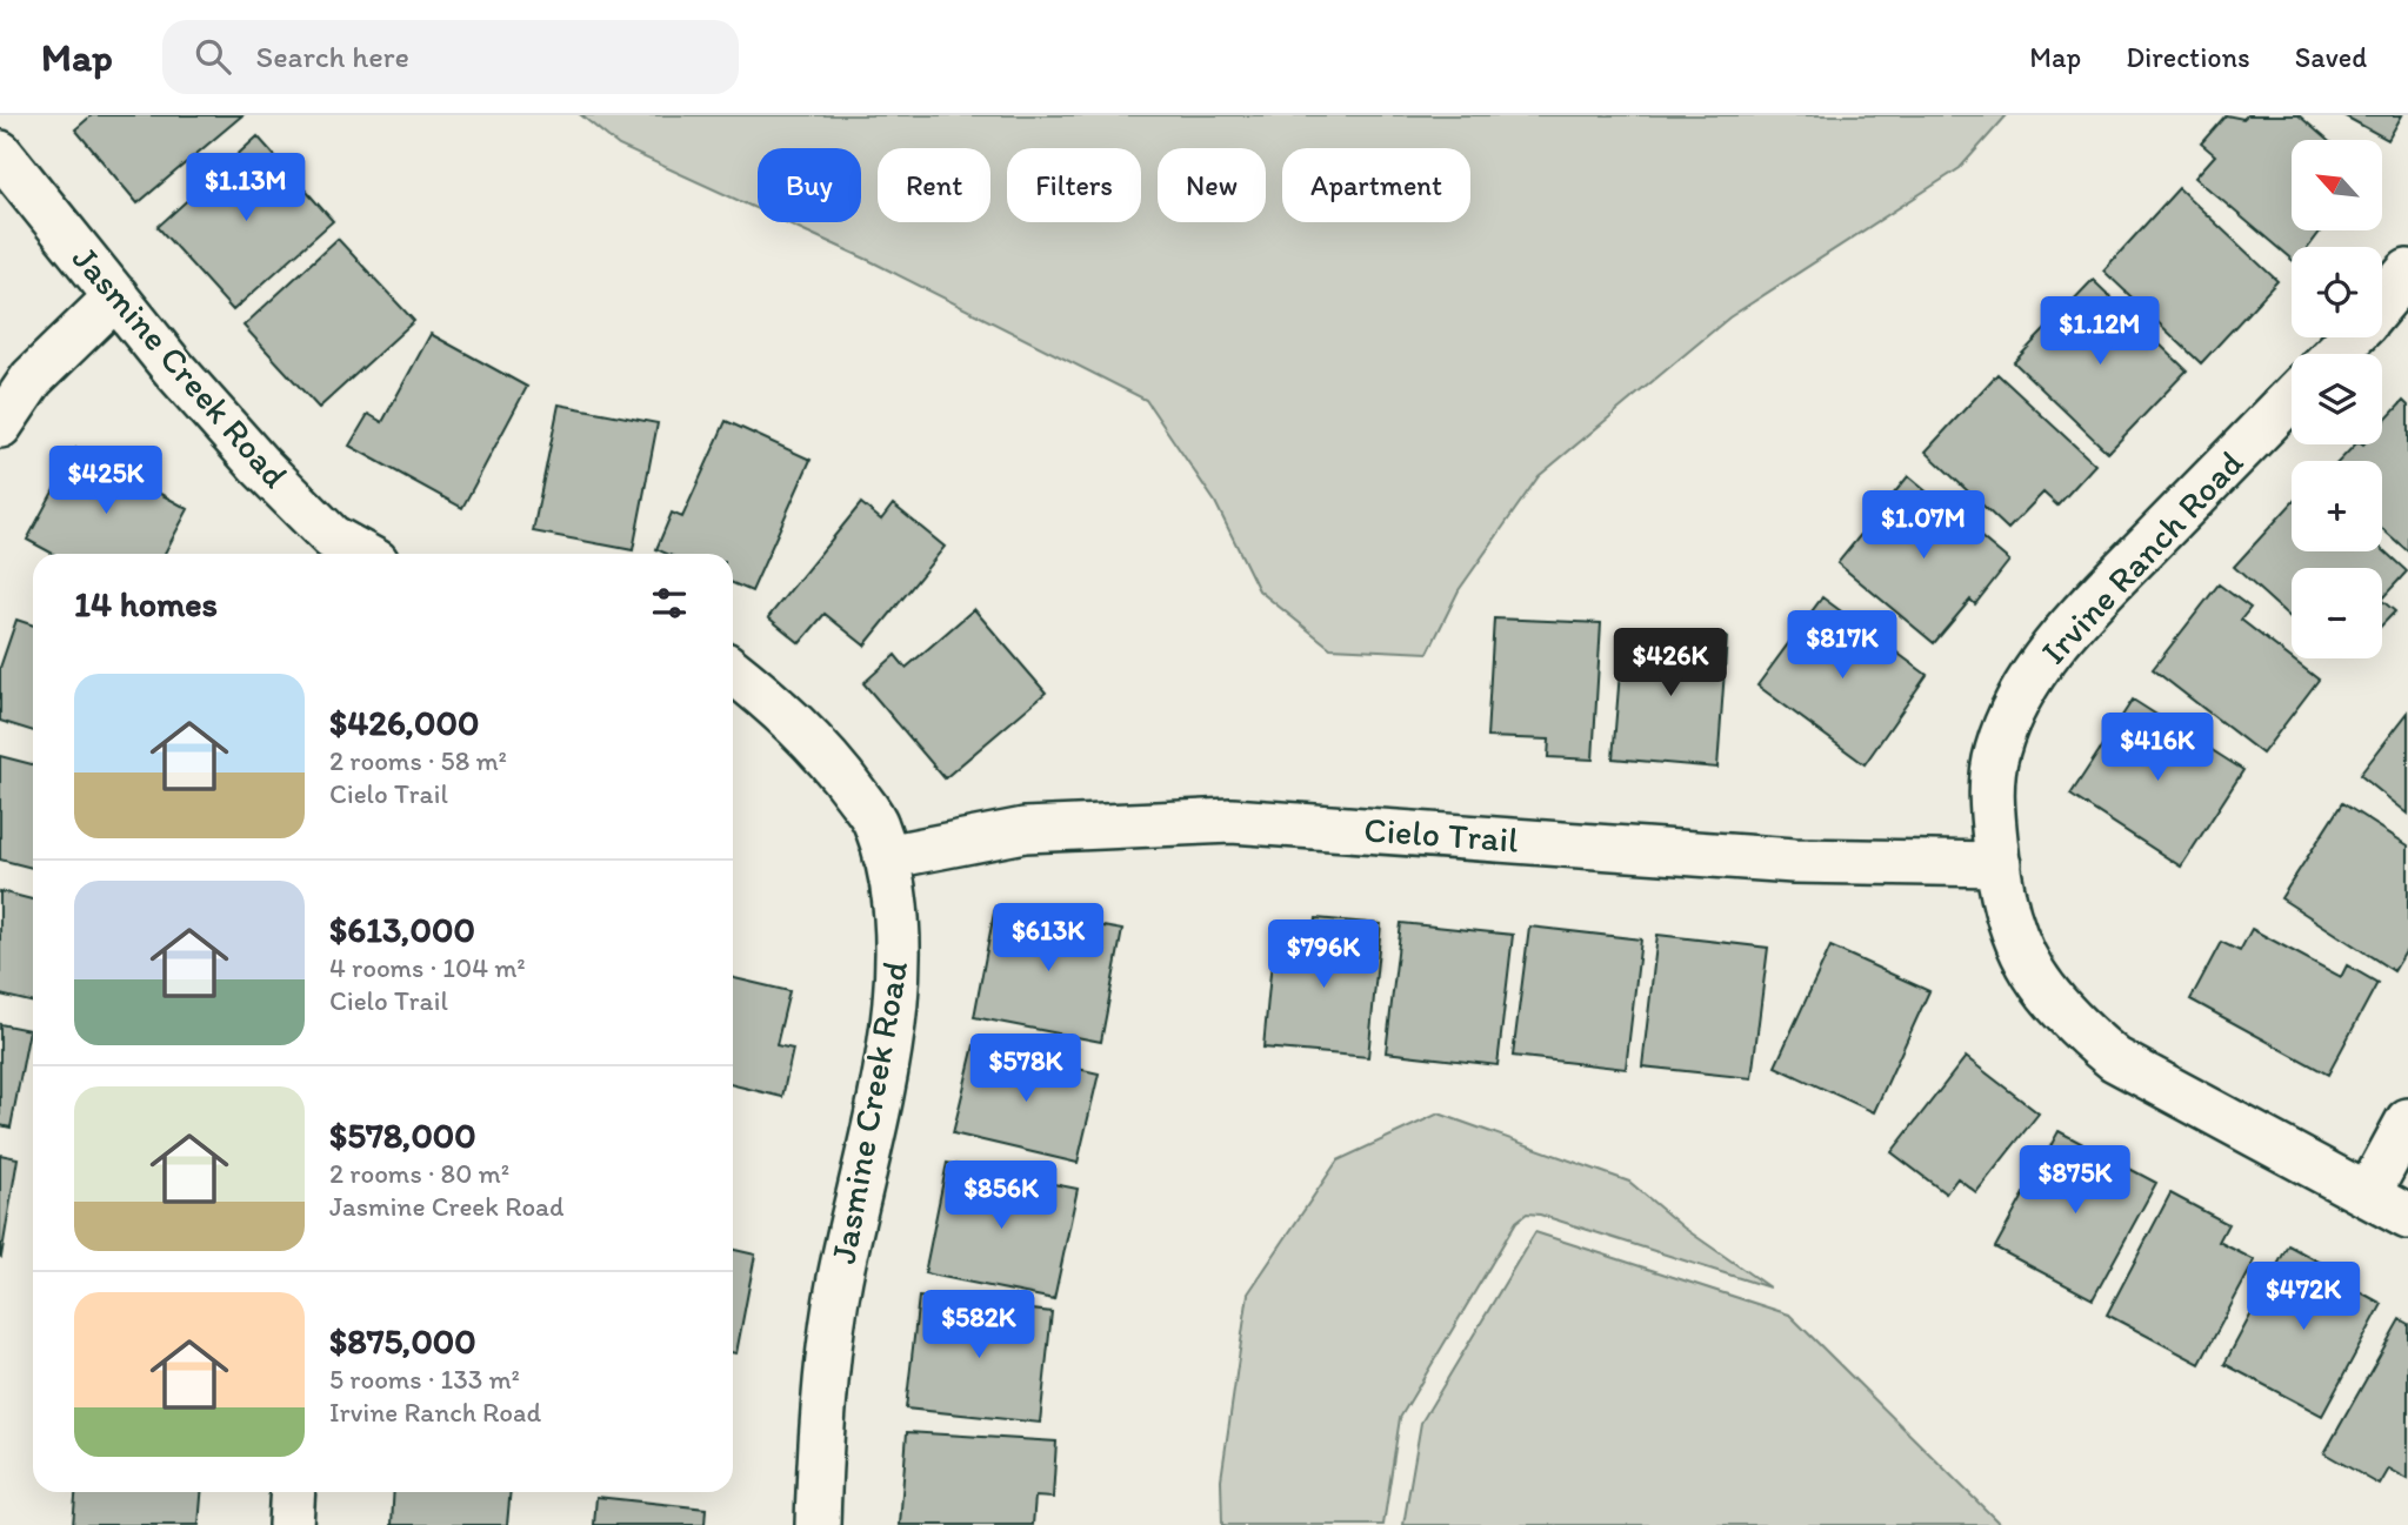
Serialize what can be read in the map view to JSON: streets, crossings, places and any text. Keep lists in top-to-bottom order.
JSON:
{
  "streets": {
    "street": ["Jasmine Creek Road", "Irvine Ranch Road", "Cielo Trail"]
  },
  "crossings": [
    ["Jasmine Creek Road", "Cielo Trail"],
    ["Irvine Ranch Road", "Cielo Trail"]
  ],
  "north": "top left",
  "page": {
    "header": "Map",
    "search": "Search here",
    "nav": ["Map", "Directions", "Saved"],
    "map_buttons": ["+", "−"],
    "chip": [
      "Buy",
      "Rent",
      "Filters",
      "New",
      "Apartment"
    ],
    "price": [
      "$1.13M",
      "$1.12M",
      "$425K",
      "$1.07M",
      "$817K",
      "$426K",
      "$416K",
      "$613K",
      "$796K",
      "$578K",
      "$875K",
      "$856K",
      "$472K",
      "$582K"
    ],
    "heading": "14 homes",
    "list": [
      {
        "name": "$426,000",
        "note": "2 rooms · 58 m² · Cielo Trail"
      },
      {
        "name": "$613,000",
        "note": "4 rooms · 104 m² · Cielo Trail"
      },
      {
        "name": "$578,000",
        "note": "2 rooms · 80 m² · Jasmine Creek Road"
      },
      {
        "name": "$875,000",
        "note": "5 rooms · 133 m² · Irvine Ranch Road"
      }
    ]
  }
}
